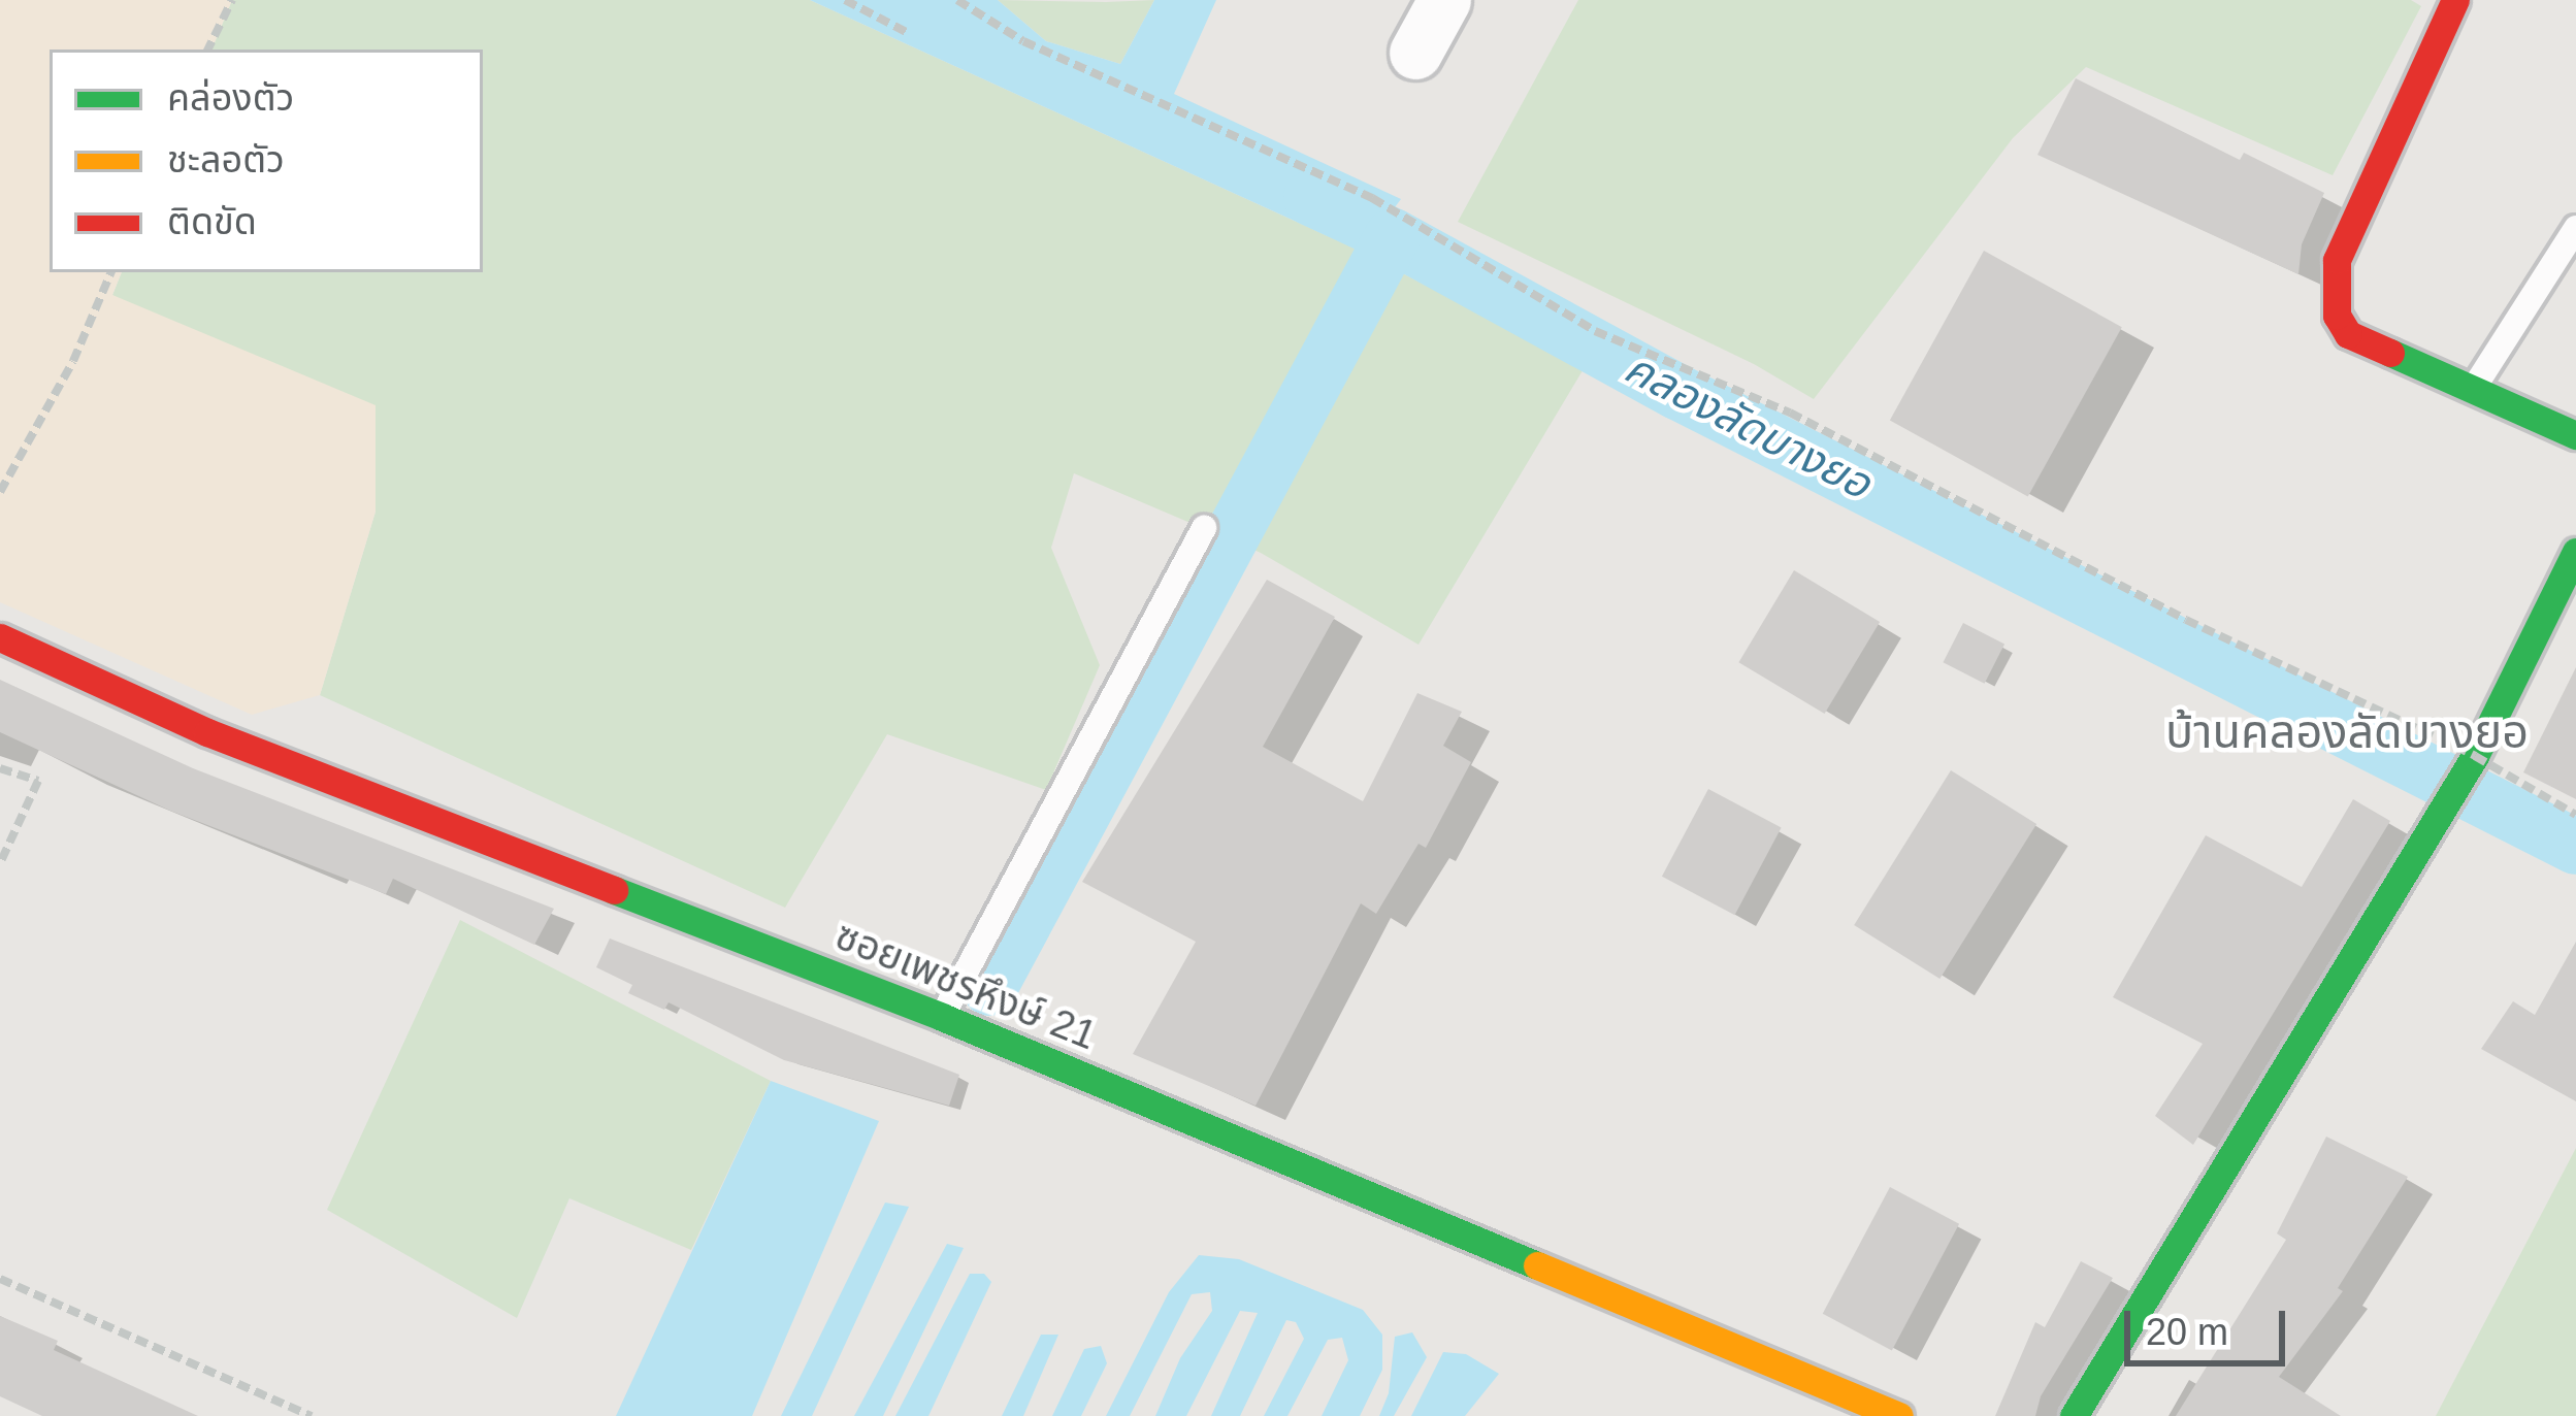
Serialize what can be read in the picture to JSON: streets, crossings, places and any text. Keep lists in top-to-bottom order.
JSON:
{
  "streets": {
    "street": ["ซอยเพชรหึงษ์ 21"]
  },
  "districts": ["บ้านคลองลัดบางยอ"],
  "water": ["คลองลัดบางยอ"],
  "legend": ["คล่องตัว", "ชะลอตัว", "ติดขัด"],
  "scale_bar": "20 m"
}
